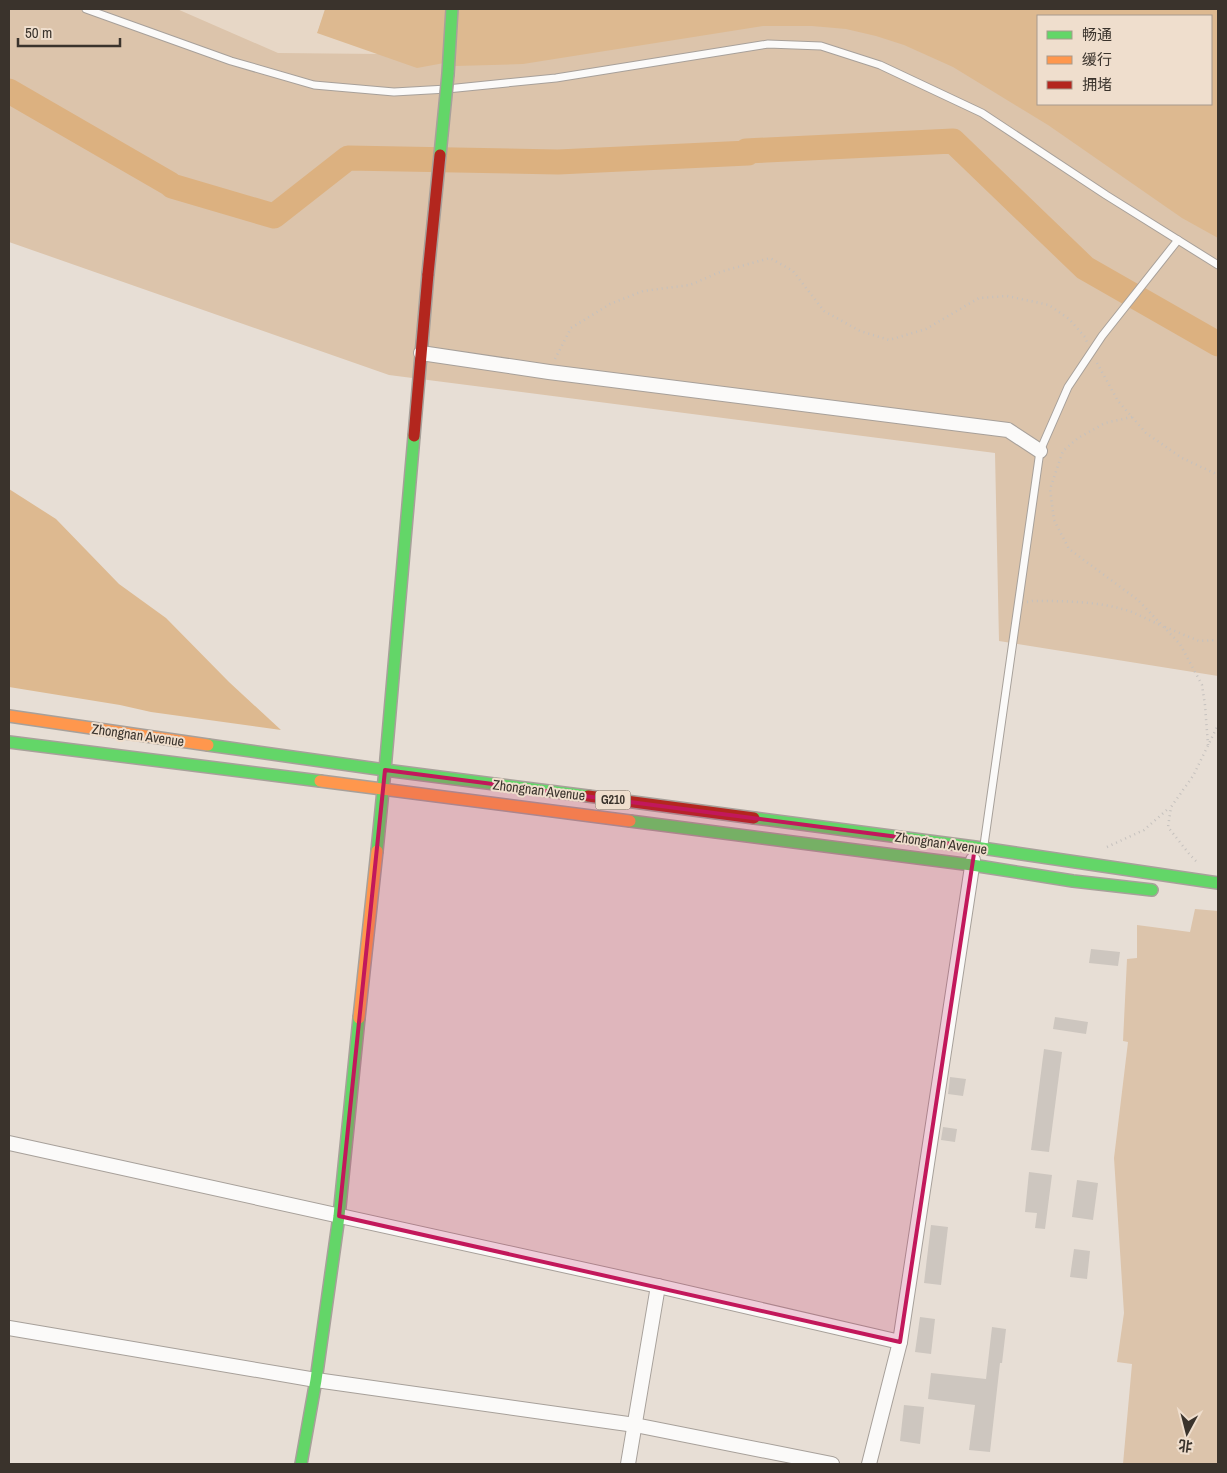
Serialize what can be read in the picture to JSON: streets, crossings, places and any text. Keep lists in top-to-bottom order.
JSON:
{
  "streets": {
    "main road": ["Zhongnan Avenue", "G210"]
  },
  "legend": ["畅通", "缓行", "拥堵"],
  "scale_bar": "50 m",
  "north": "bottom"
}
